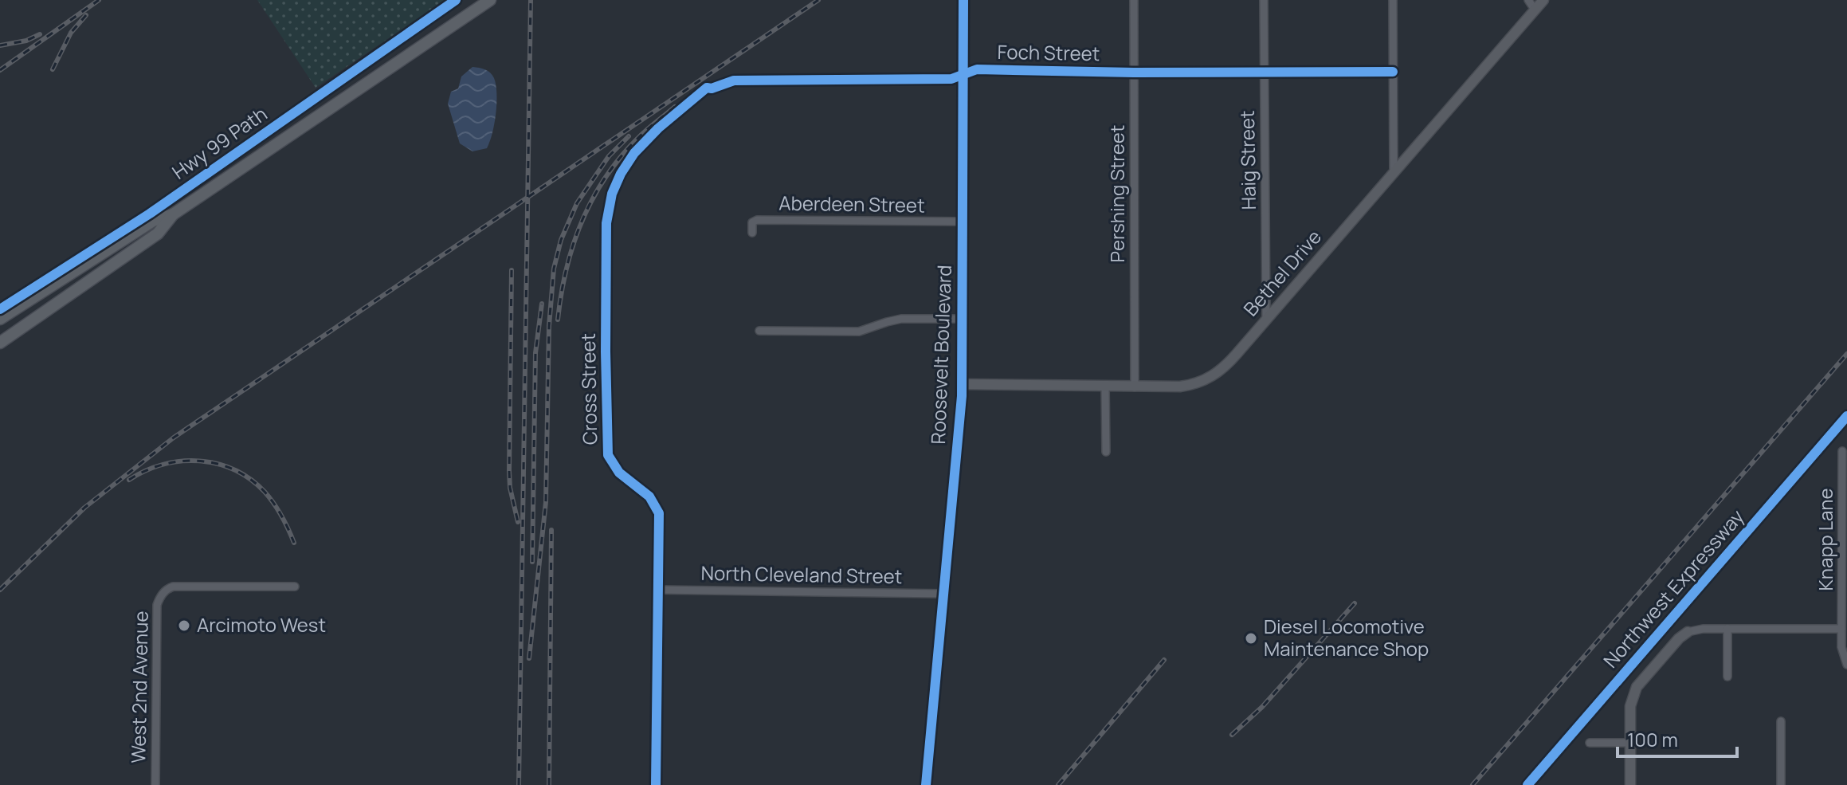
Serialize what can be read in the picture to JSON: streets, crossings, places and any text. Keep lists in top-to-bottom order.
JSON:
{
  "streets": {
    "main road": ["Bethel Drive", "Roosevelt Boulevard", "Northwest Expressway"],
    "street": [
      "Foch Street",
      "Haig Street",
      "Pershing Street",
      "Aberdeen Street",
      "Cross Street",
      "Knapp Lane",
      "North Cleveland Street",
      "West 2nd Avenue"
    ],
    "cycle path": ["Hwy 99 Path"]
  },
  "crossings": [
    ["Foch Street", "Haig Street"],
    ["Foch Street", "Pershing Street"],
    ["Foch Street", "Roosevelt Boulevard"],
    ["Foch Street", "Cross Street"],
    ["Haig Street", "Bethel Drive"],
    ["Pershing Street", "Bethel Drive"],
    ["Aberdeen Street", "Roosevelt Boulevard"],
    ["Bethel Drive", "Roosevelt Boulevard"],
    ["Roosevelt Boulevard", "North Cleveland Street"],
    ["Cross Street", "North Cleveland Street"]
  ],
  "places": ["Arcimoto West", "Diesel Locomotive Maintenance Shop"],
  "scale_bar": "100 m"
}
